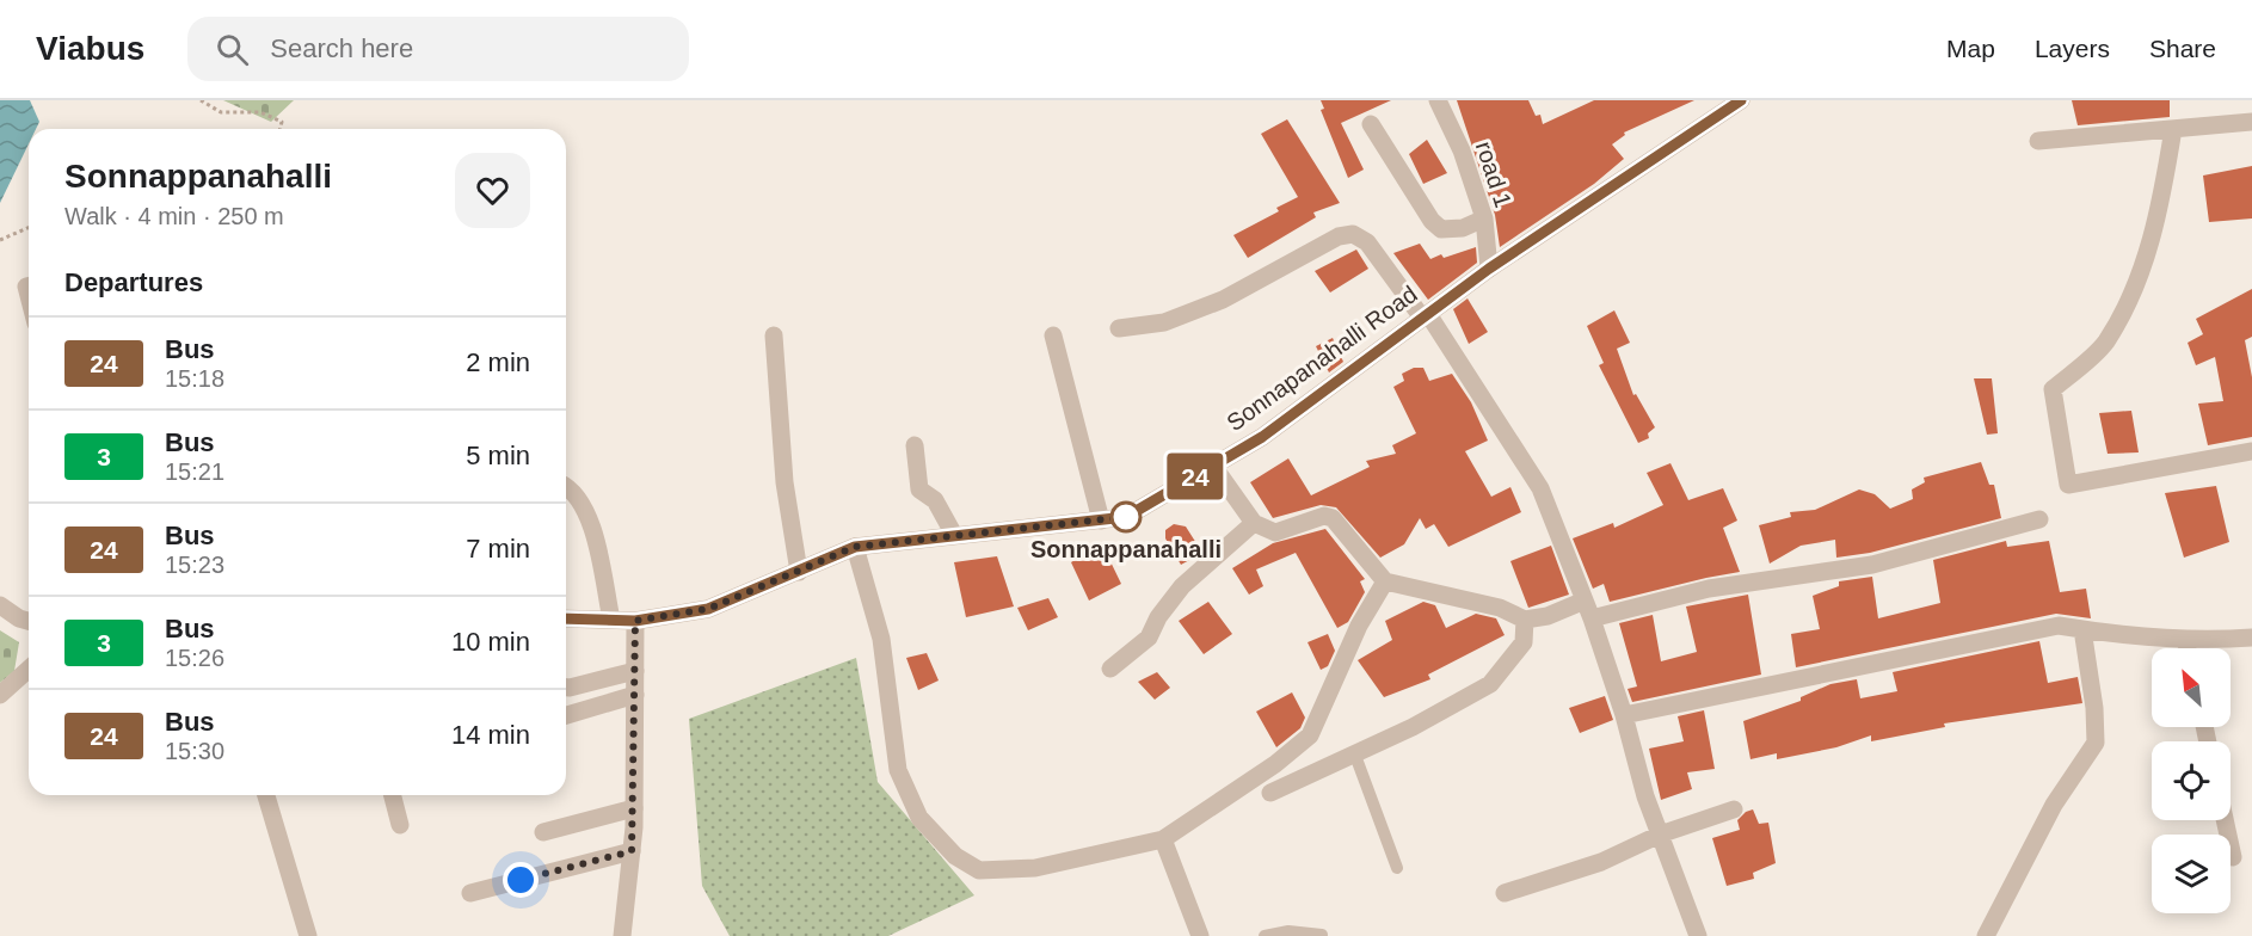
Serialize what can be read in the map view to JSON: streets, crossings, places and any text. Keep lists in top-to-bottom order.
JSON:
{
  "streets": {
    "street": ["road 1", "Sonnapanahalli Road"]
  },
  "crossings": [
    ["road 1", "Sonnapanahalli Road"]
  ],
  "places": ["Sonnappanahalli"],
  "lines": ["bus line 24"],
  "north": "top left",
  "page": {
    "header": "Viabus",
    "search": "Search here",
    "nav": ["Map", "Layers", "Share"],
    "on_map": "24",
    "heading": [
      ["Sonnappanahalli", "Walk · 4 min · 250 m"],
      "Departures"
    ],
    "list": [
      {
        "mark": "24",
        "name": "Bus",
        "note": "15:18",
        "value": "2 min"
      },
      {
        "mark": "3",
        "name": "Bus",
        "note": "15:21",
        "value": "5 min"
      },
      {
        "mark": "24",
        "name": "Bus",
        "note": "15:23",
        "value": "7 min"
      },
      {
        "mark": "3",
        "name": "Bus",
        "note": "15:26",
        "value": "10 min"
      },
      {
        "mark": "24",
        "name": "Bus",
        "note": "15:30",
        "value": "14 min"
      }
    ]
  }
}
